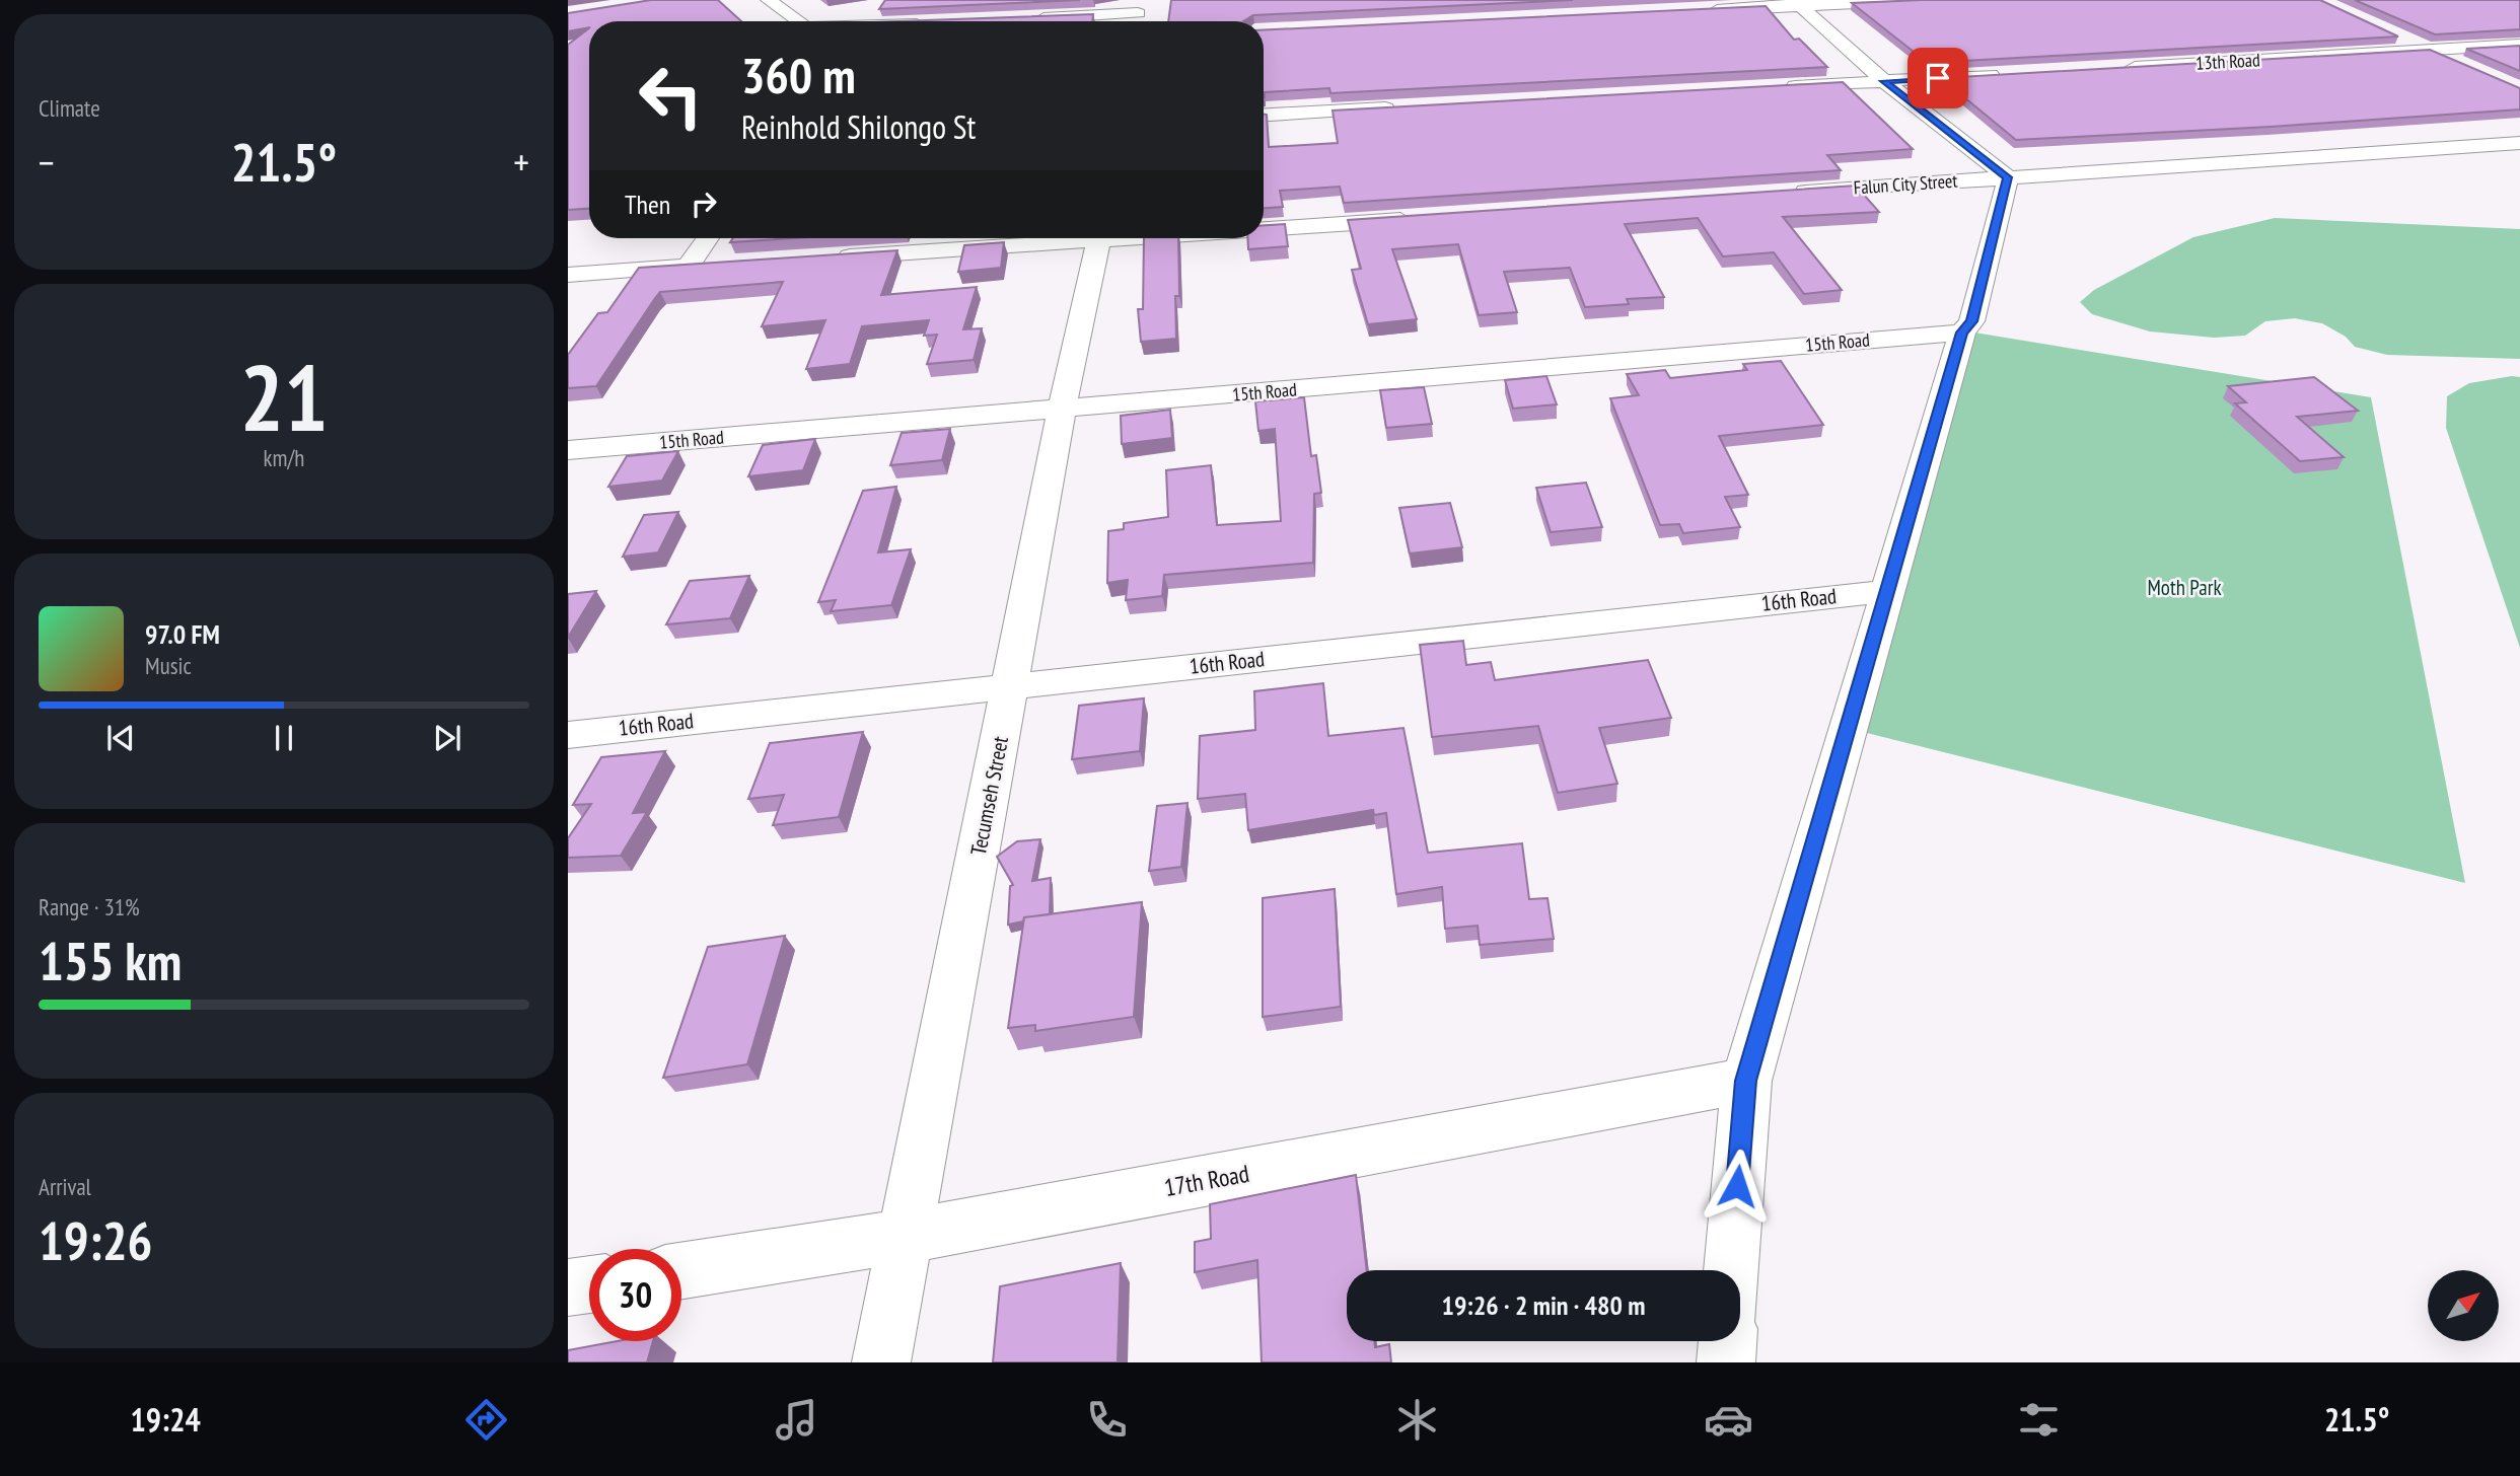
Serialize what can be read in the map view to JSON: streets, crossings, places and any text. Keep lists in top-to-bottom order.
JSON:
{
  "streets": {
    "street": [
      "13th Road",
      "Falun City Street",
      "15th Road",
      "16th Road",
      "Tecumseh Street",
      "17th Road"
    ]
  },
  "crossings": [
    ["15th Road", "Tecumseh Street"],
    ["16th Road", "Tecumseh Street"],
    ["Tecumseh Street", "17th Road"]
  ],
  "parks": ["Moth Park"],
  "north": "top right",
  "page": {
    "tile": [
      "Climate",
      ["21", "km/h"],
      ["Range · 31%", "155 km"],
      ["Arrival", "19:26"]
    ],
    "turn": ["360 m", "Reinhold Shilongo St"],
    "heat": ["−", "21.5°", "+"],
    "then": "Then",
    "song": ["97.0 FM", "Music"],
    "limit": "30",
    "trip": "19:26 · 2 min · 480 m",
    "tabs": ["19:24", "21.5°"]
  }
}
